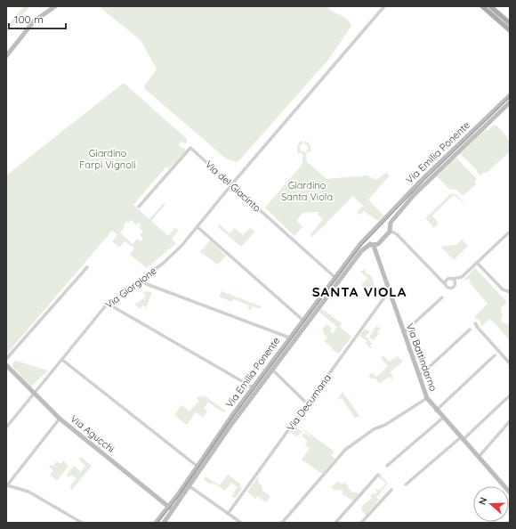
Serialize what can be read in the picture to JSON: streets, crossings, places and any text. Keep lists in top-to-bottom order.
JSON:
{
  "streets": {
    "main road": ["Via Emilia Ponente", "Via Battindarno", "Via Agucchi"],
    "street": ["Via del Giacinto", "Via Giorgione", "Via Decumana"]
  },
  "crossings": [
    ["Via Emilia Ponente", "Via del Giacinto"],
    ["Via Emilia Ponente", "Via Battindarno"],
    ["Via Emilia Ponente", "Via Agucchi"],
    ["Via del Giacinto", "Via Giorgione"],
    ["Via Giorgione", "Via Agucchi"],
    ["Via Battindarno", "Via Decumana"]
  ],
  "districts": ["SANTA VIOLA"],
  "parks": ["Giardino Farpi Vignoli", "Giardino Santa Viola"],
  "scale_bar": "100 m",
  "north": "left"
}
